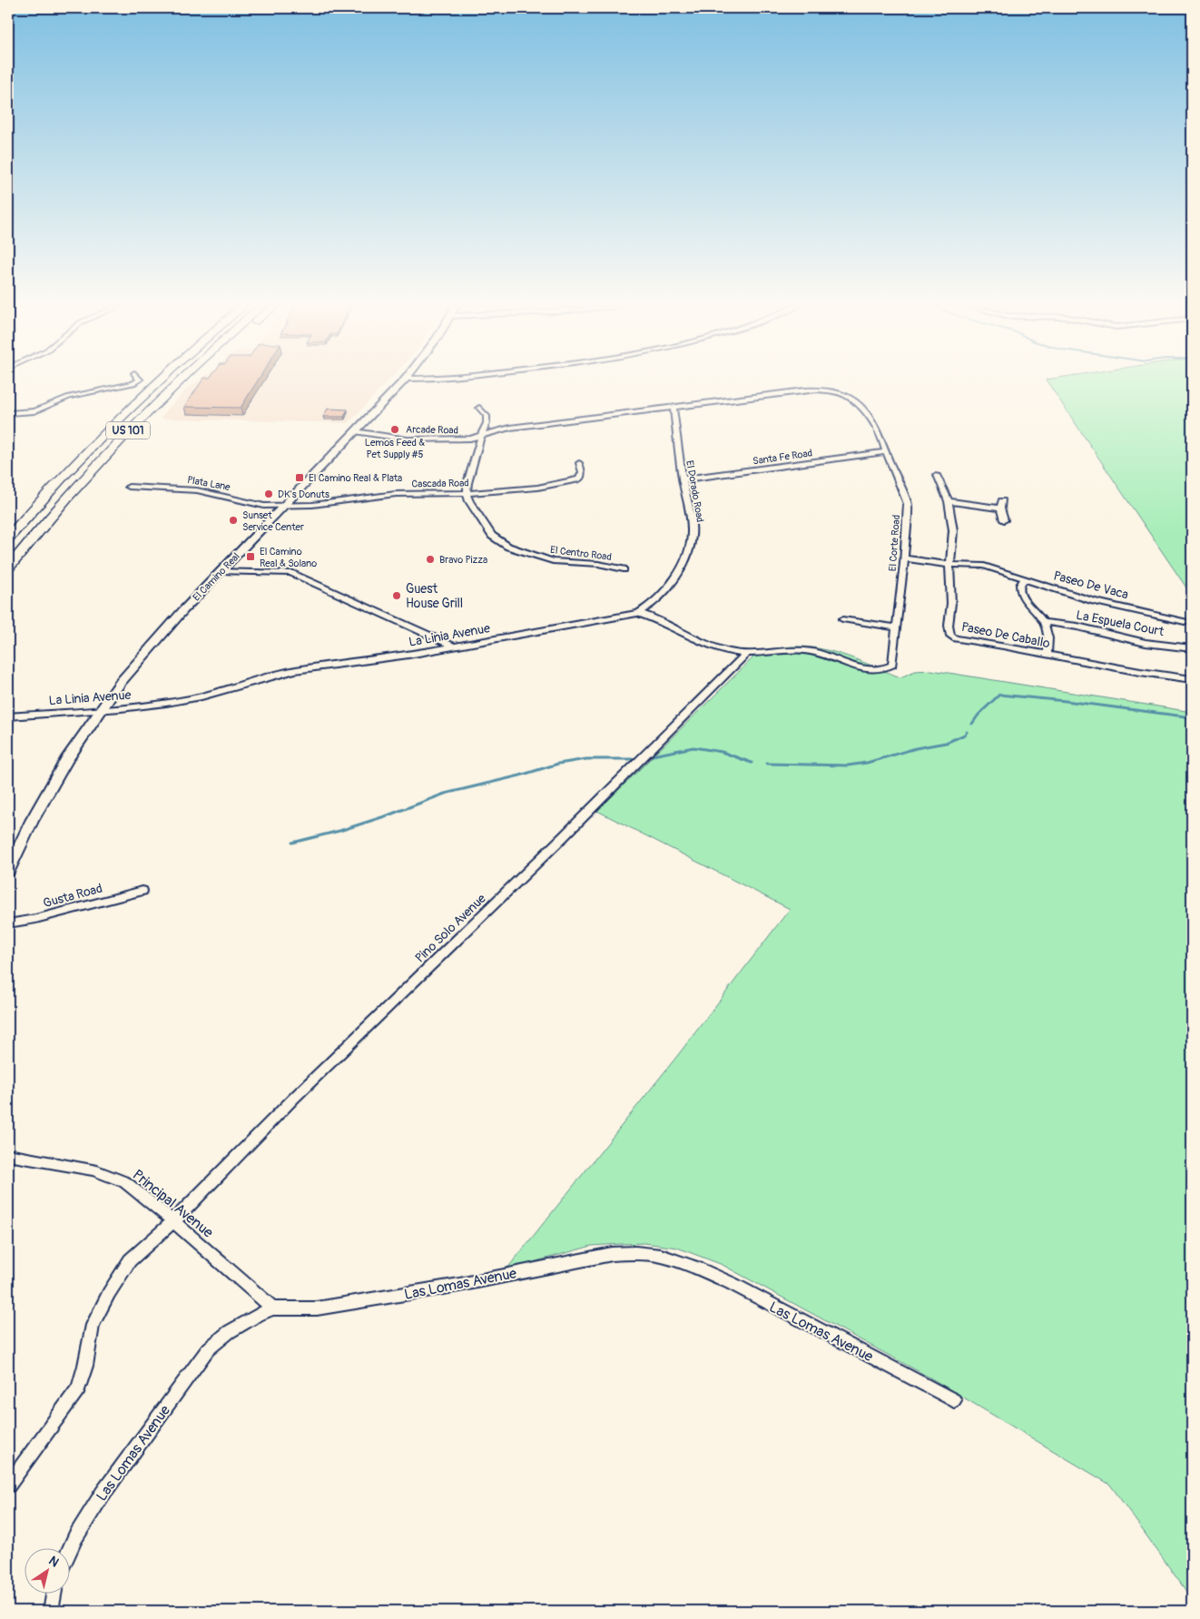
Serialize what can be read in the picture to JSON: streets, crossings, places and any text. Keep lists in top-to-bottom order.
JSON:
{
  "streets": {
    "highway": ["US 101"],
    "main road": ["El Camino Real"],
    "street": [
      "Arcade Road",
      "Santa Fe Road",
      "Plata Lane",
      "Cascada Road",
      "El Dorado Road",
      "El Corte Road",
      "El Centro Road",
      "Paseo De Vaca",
      "La Espuela Court",
      "La Linia Avenue",
      "Paseo De Caballo",
      "Gusta Road",
      "Pino Solo Avenue",
      "Principal Avenue",
      "Las Lomas Avenue"
    ]
  },
  "crossings": [
    ["Arcade Road", "El Dorado Road"],
    ["Arcade Road", "El Corte Road"],
    ["Arcade Road", "El Camino Real"],
    ["Santa Fe Road", "El Dorado Road"],
    ["Santa Fe Road", "El Corte Road"],
    ["Plata Lane", "Cascada Road"],
    ["Plata Lane", "El Camino Real"],
    ["Cascada Road", "El Centro Road"],
    ["Cascada Road", "El Camino Real"],
    ["El Dorado Road", "La Linia Avenue"],
    ["El Corte Road", "Paseo De Vaca"],
    ["El Corte Road", "Pino Solo Avenue"],
    ["El Camino Real", "La Linia Avenue"],
    ["Paseo De Vaca", "Paseo De Caballo"],
    ["Pino Solo Avenue", "Principal Avenue"],
    ["Principal Avenue", "Las Lomas Avenue"]
  ],
  "places": {
    "other": [
      "Lemos Feed & Pet Supply #5",
      "DK's Donuts",
      "Sunset Service Center",
      "Bravo Pizza",
      "Guest House Grill"
    ],
    "transit": ["El Camino Real & Plata", "El Camino Real & Solano"]
  },
  "north": "top right"
}
